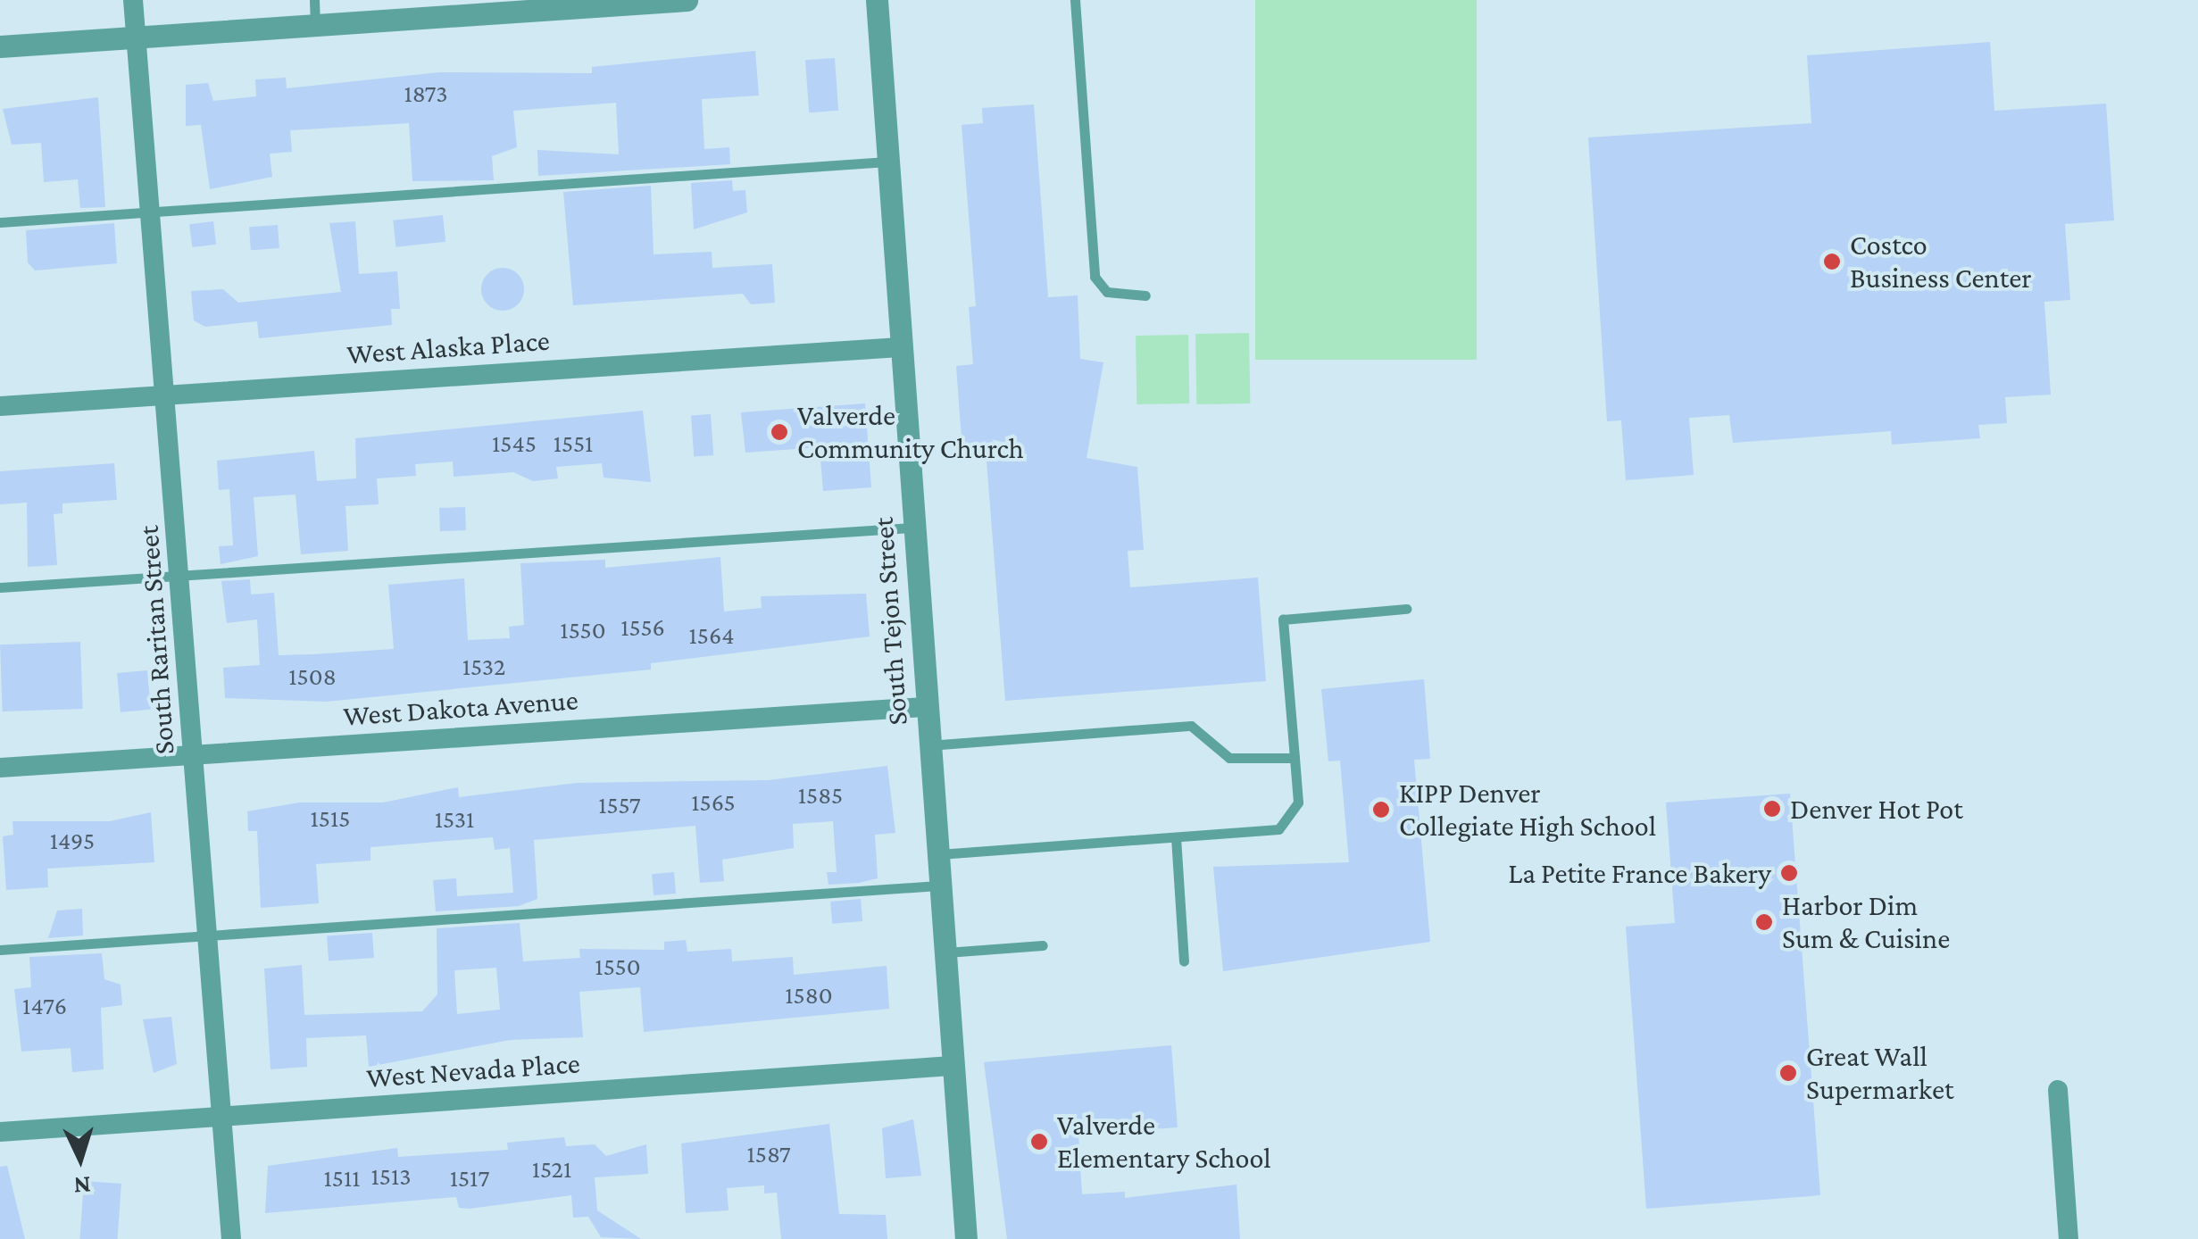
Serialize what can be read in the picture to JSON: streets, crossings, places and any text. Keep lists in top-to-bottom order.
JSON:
{
  "streets": {
    "street": [
      "West Alaska Place",
      "South Tejon Street",
      "South Raritan Street",
      "West Dakota Avenue",
      "West Nevada Place"
    ]
  },
  "crossings": [
    ["West Alaska Place", "South Tejon Street"],
    ["West Alaska Place", "South Raritan Street"],
    ["South Tejon Street", "West Dakota Avenue"],
    ["South Tejon Street", "West Nevada Place"],
    ["South Raritan Street", "West Dakota Avenue"],
    ["South Raritan Street", "West Nevada Place"]
  ],
  "places": [
    "Costco Business Center",
    "Valverde Community Church",
    "Denver Hot Pot",
    "KIPP Denver Collegiate High School",
    "La Petite France Bakery",
    "Harbor Dim Sum & Cuisine",
    "Great Wall Supermarket",
    "Valverde Elementary School"
  ],
  "house_numbers": [
    "1873",
    "1545",
    "1551",
    "1556",
    "1550",
    "1564",
    "1532",
    "1508",
    "1585",
    "1565",
    "1557",
    "1515",
    "1531",
    "1495",
    "1550",
    "1580",
    "1476",
    "1587",
    "1521",
    "1513",
    "1511",
    "1517"
  ],
  "north": "bottom"
}
